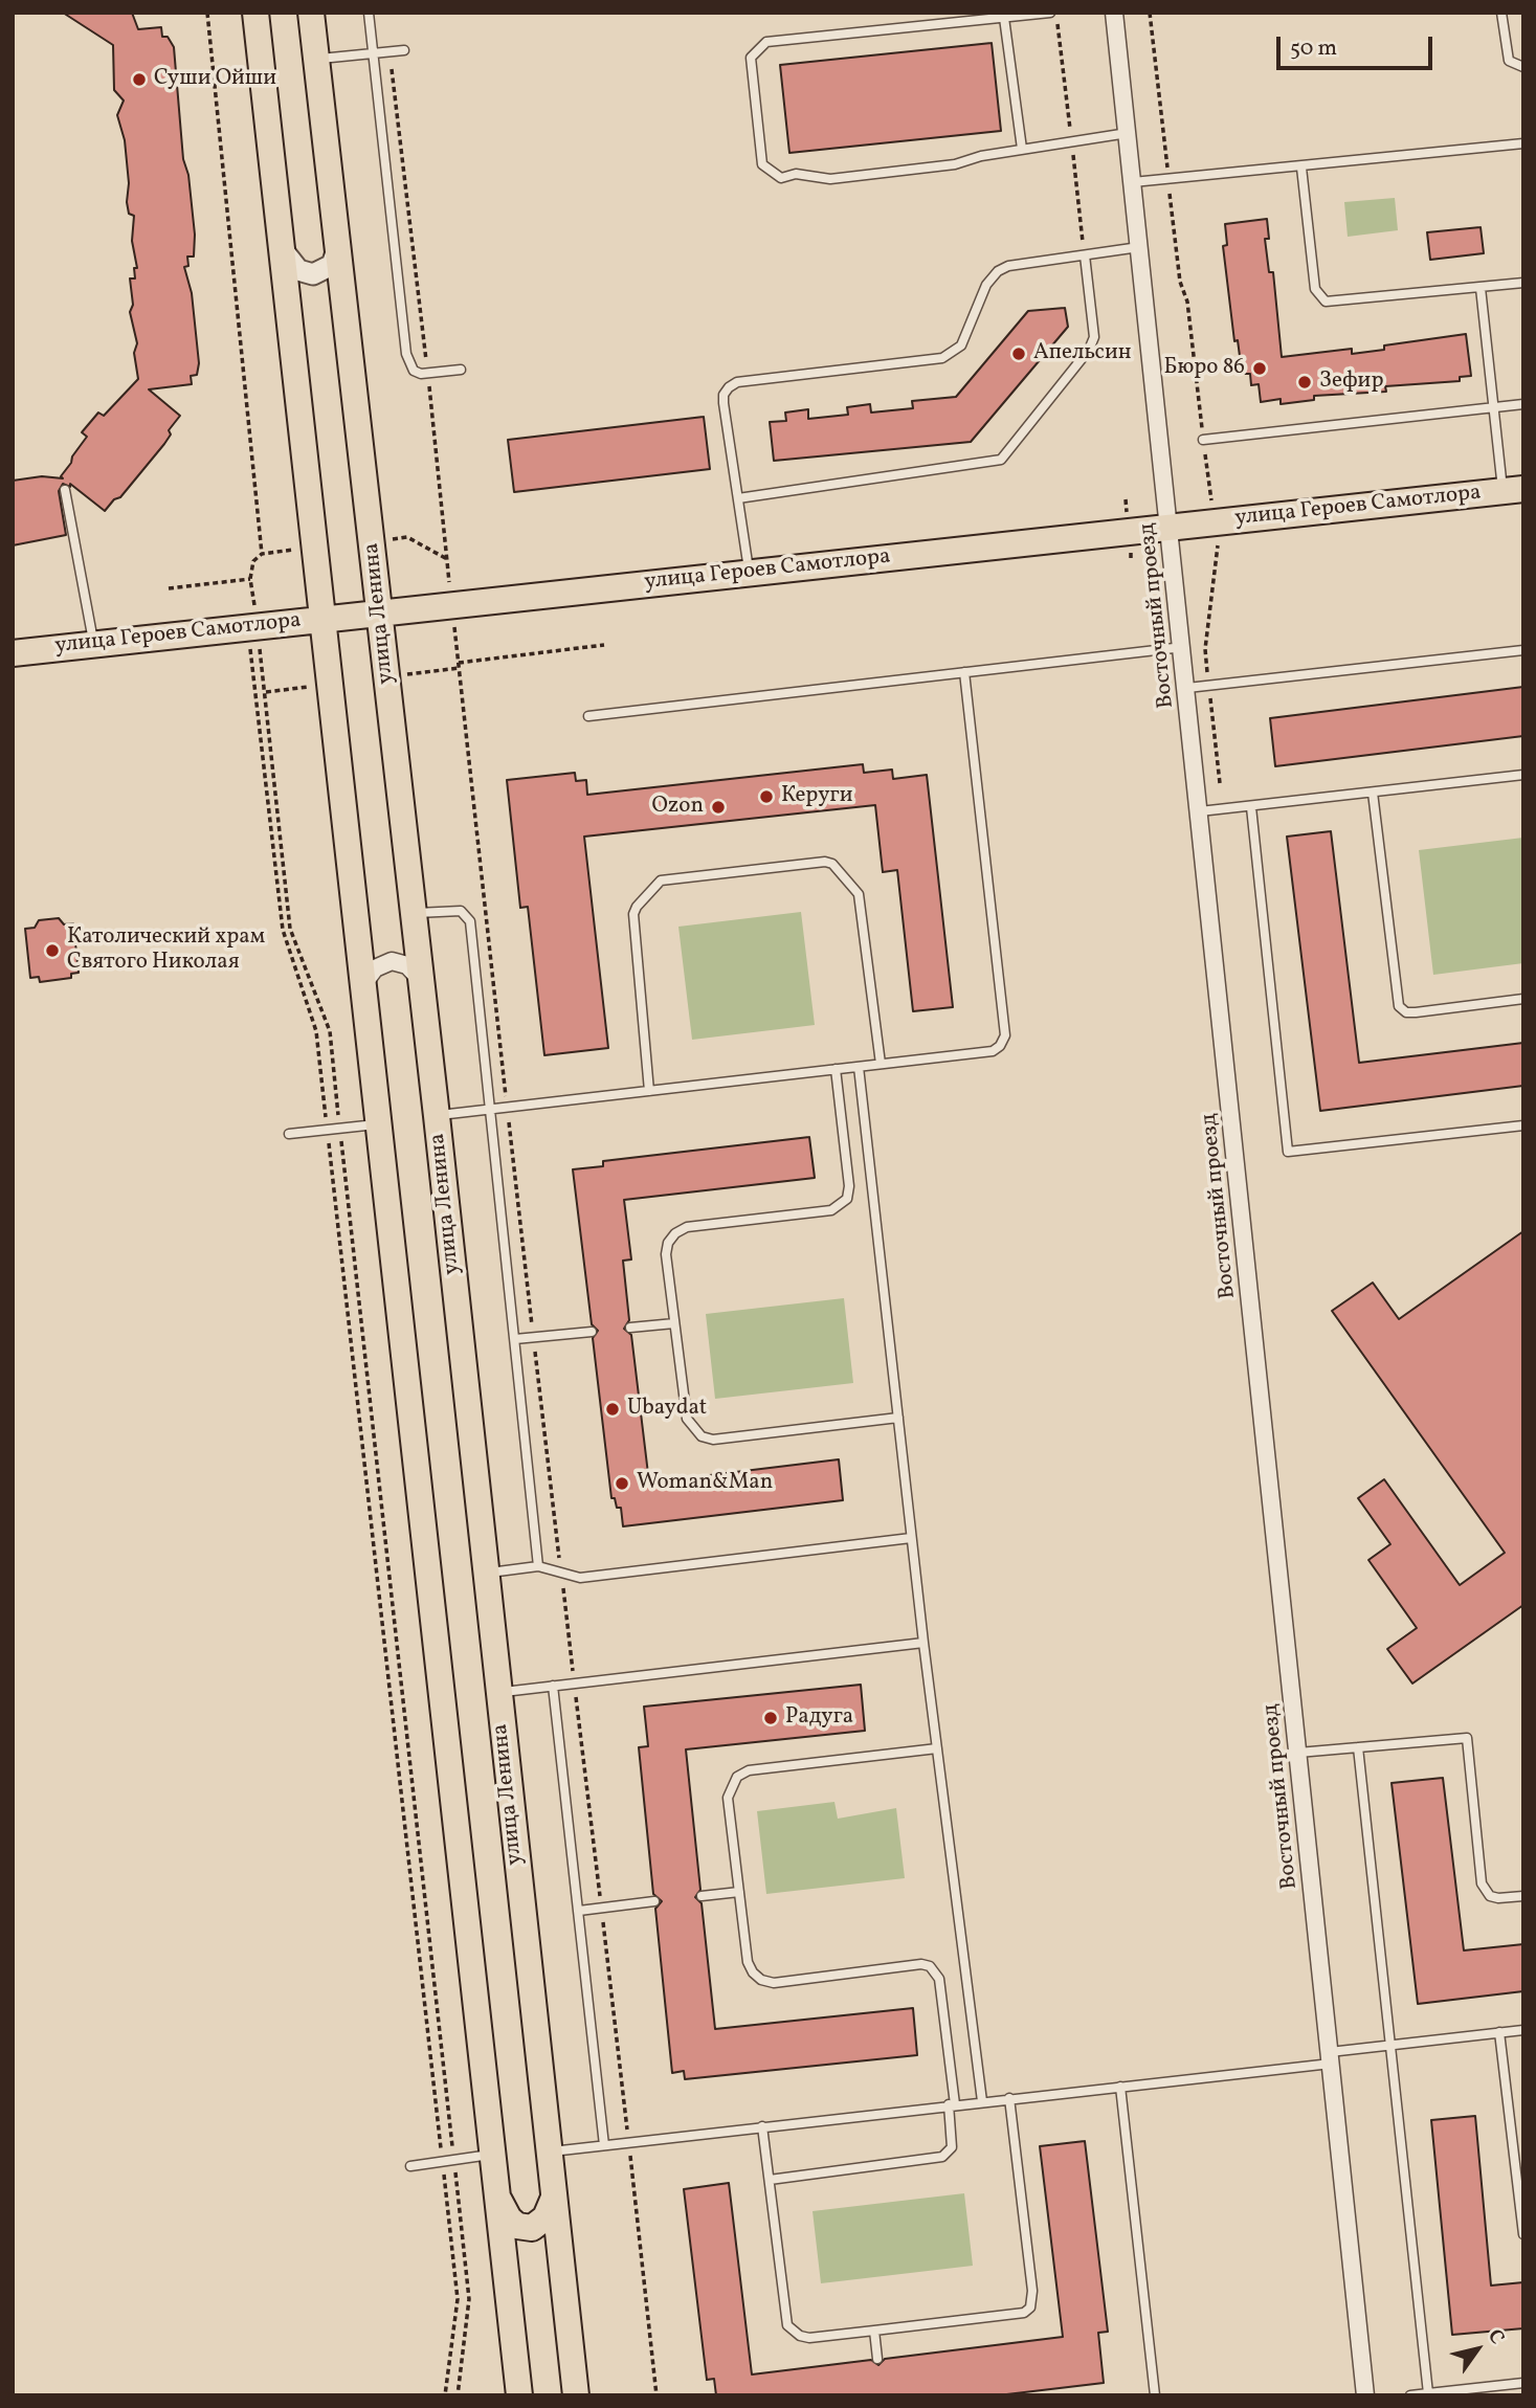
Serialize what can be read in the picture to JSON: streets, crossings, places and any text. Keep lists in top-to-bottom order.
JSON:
{
  "streets": {
    "main road": ["улица Героев Самотлора", "улица Ленина"],
    "street": ["Восточный проезд"]
  },
  "crossings": [
    ["улица Героев Самотлора", "улица Ленина"],
    ["улица Героев Самотлора", "Восточный проезд"]
  ],
  "places": [
    "Суши Ойши",
    "Апельсин",
    "Бюро 86",
    "Зефир",
    "Керуги",
    "Ozon",
    "Католический храм Святого Николая",
    "Ubaydat",
    "Woman&Man",
    "Радуга"
  ],
  "scale_bar": "50 m",
  "north": "top right"
}
